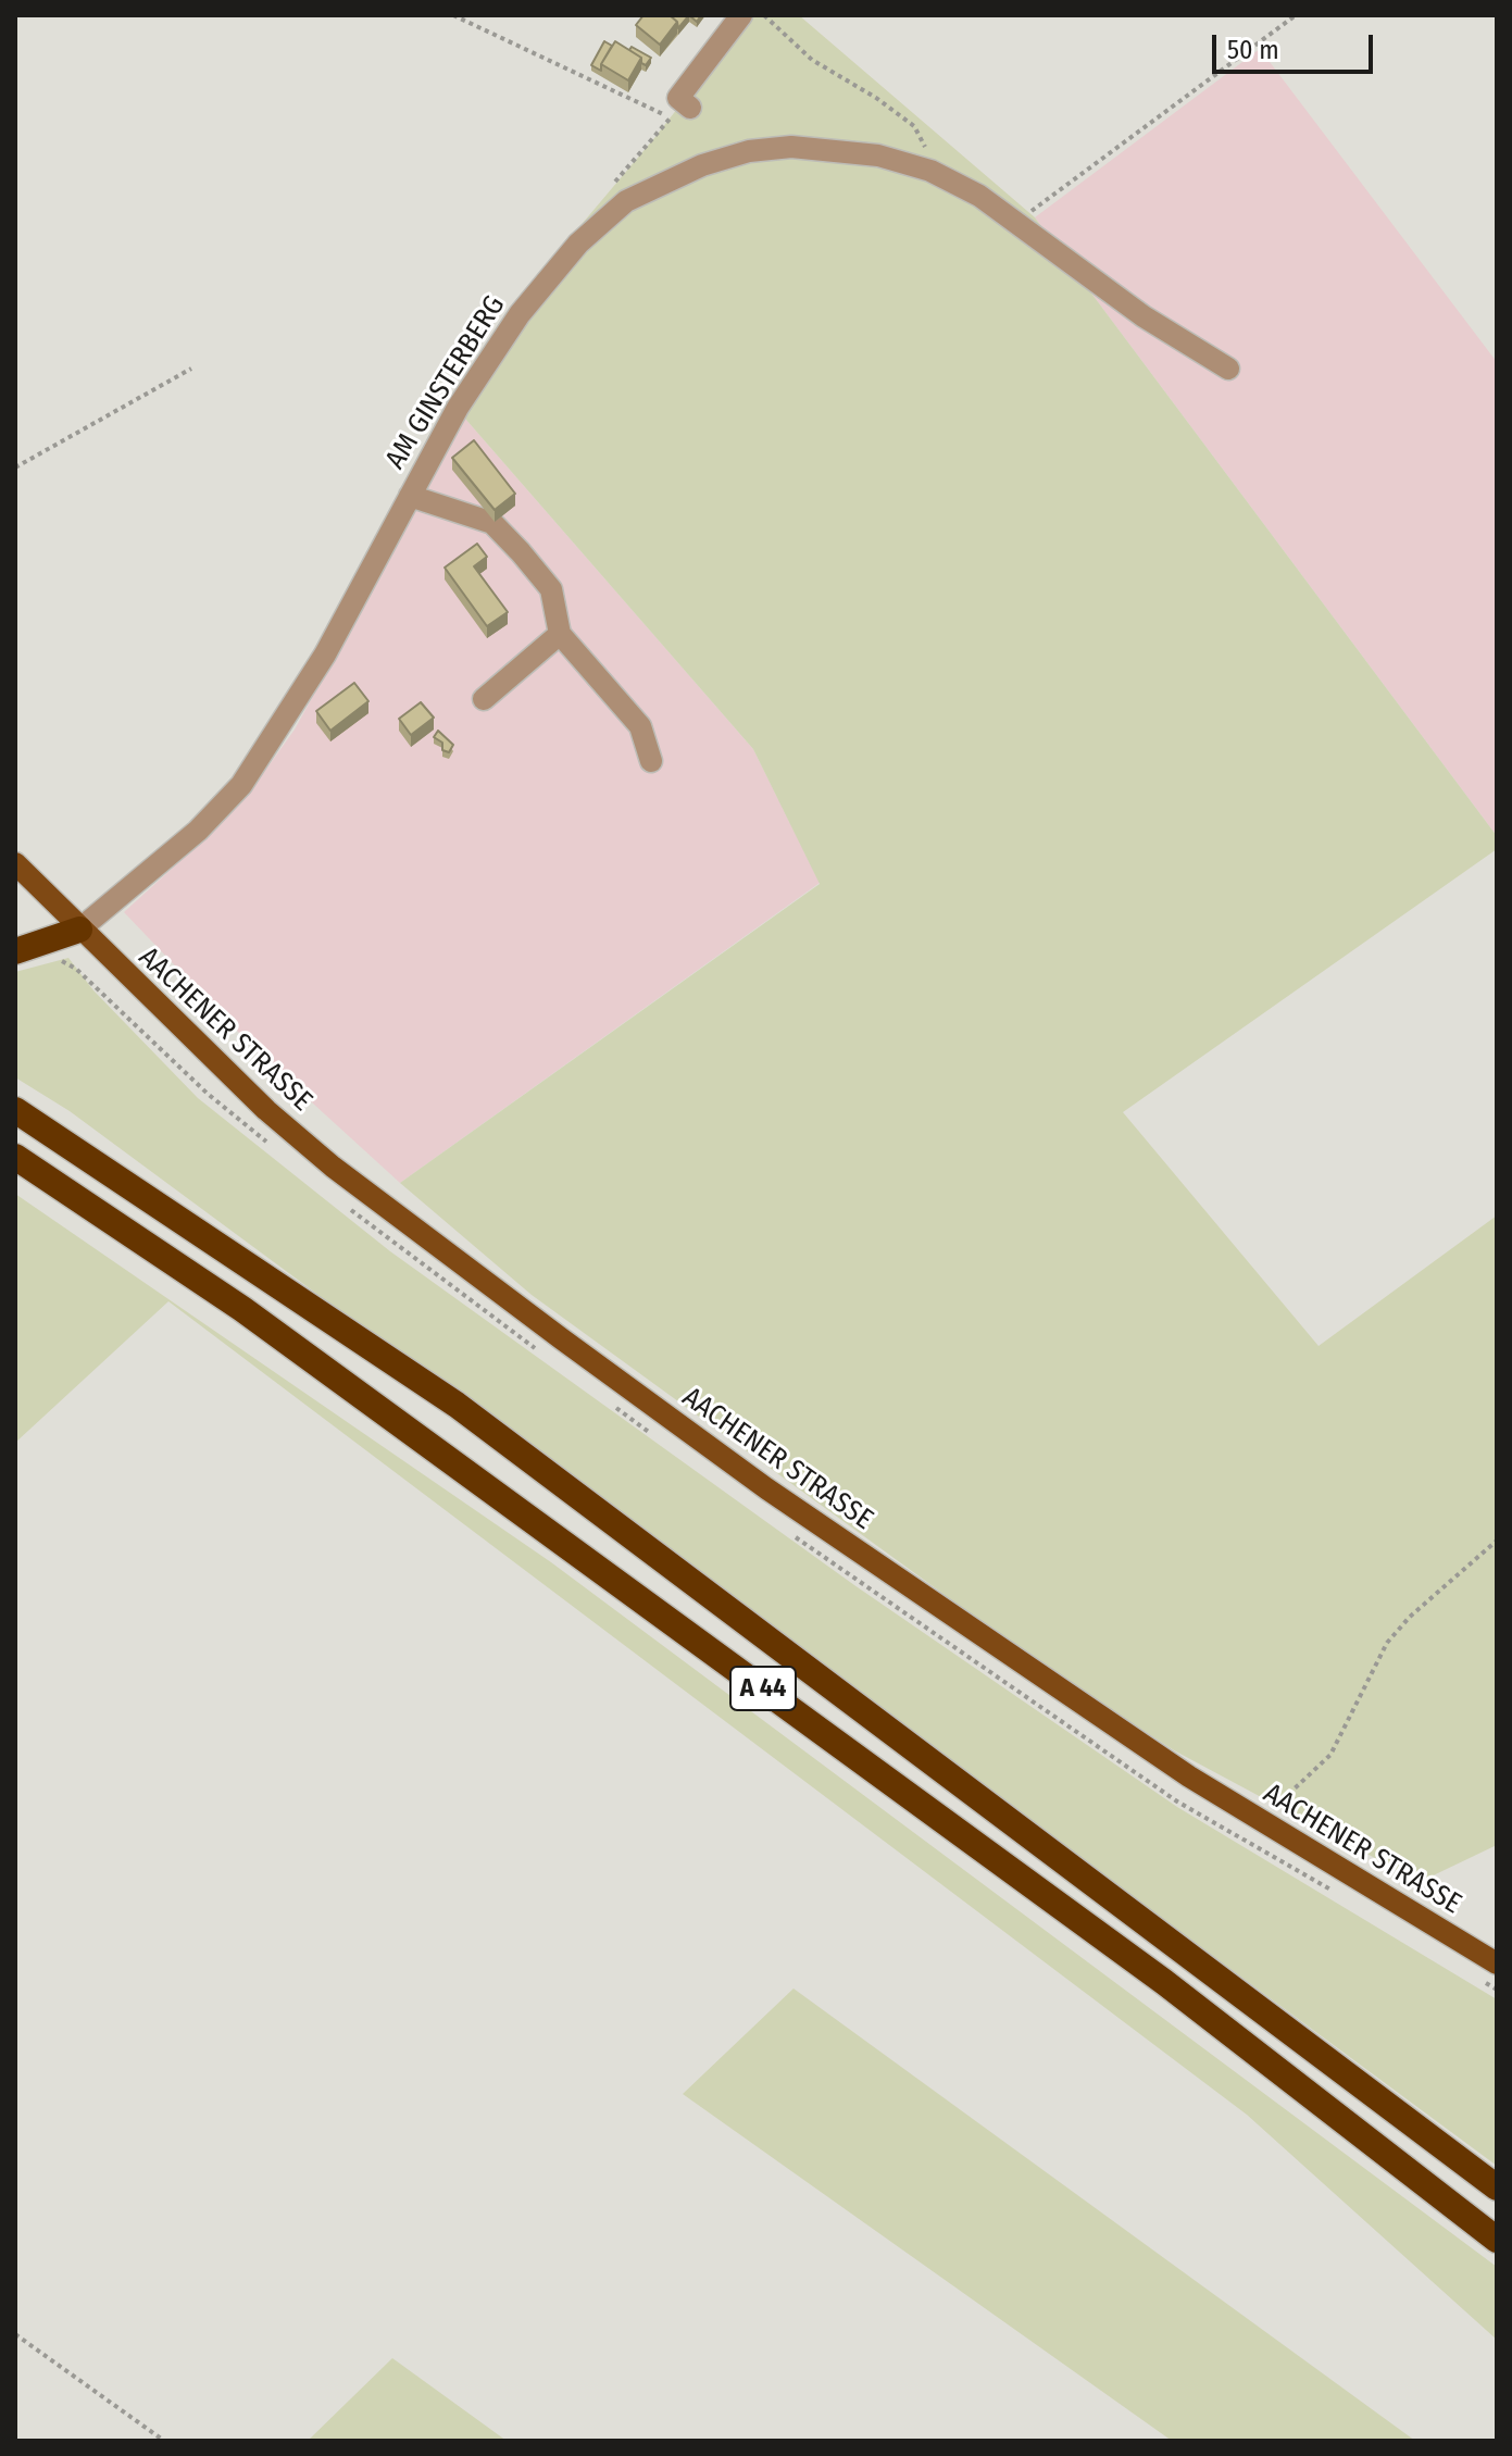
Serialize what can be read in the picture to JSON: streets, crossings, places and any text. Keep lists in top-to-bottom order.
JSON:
{
  "streets": {
    "highway": ["A 44"],
    "main road": ["AACHENER STRASSE"],
    "street": ["AM GINSTERBERG"]
  },
  "crossings": [
    ["AM GINSTERBERG", "AACHENER STRASSE"]
  ],
  "scale_bar": "50 m"
}
